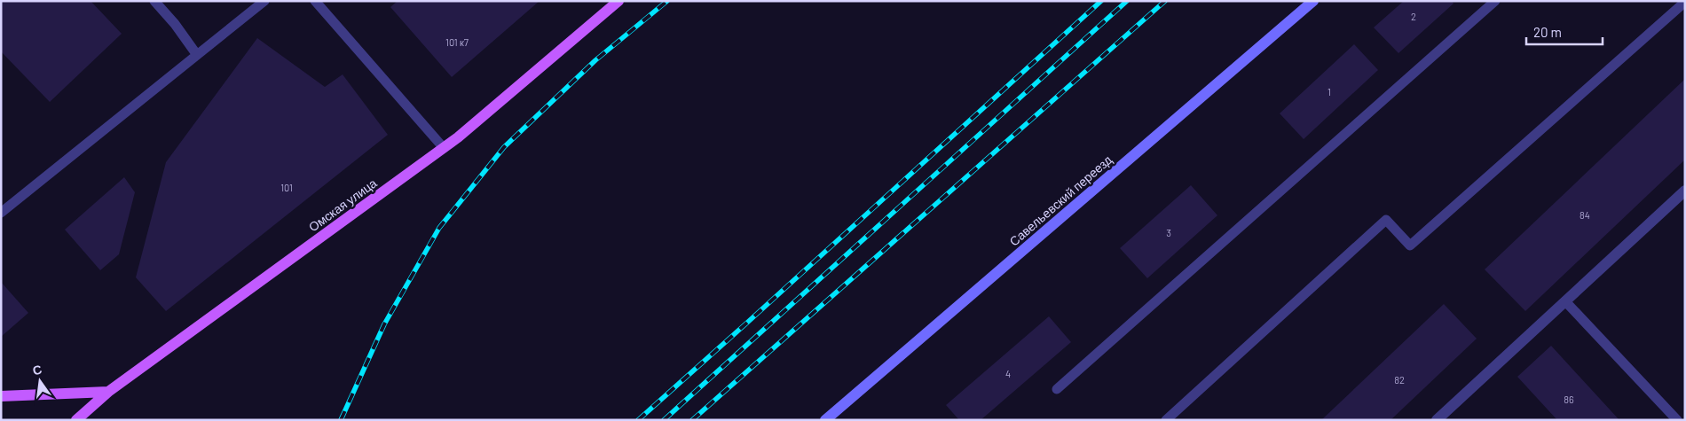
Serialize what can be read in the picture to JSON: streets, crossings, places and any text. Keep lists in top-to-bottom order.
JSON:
{
  "streets": {
    "main road": ["Савельевский переезд", "Омская улица"]
  },
  "house_numbers": [
    "2",
    "101 к7",
    "1",
    "101",
    "84",
    "3",
    "4",
    "82",
    "86"
  ],
  "scale_bar": "20 m",
  "north": "top"
}
